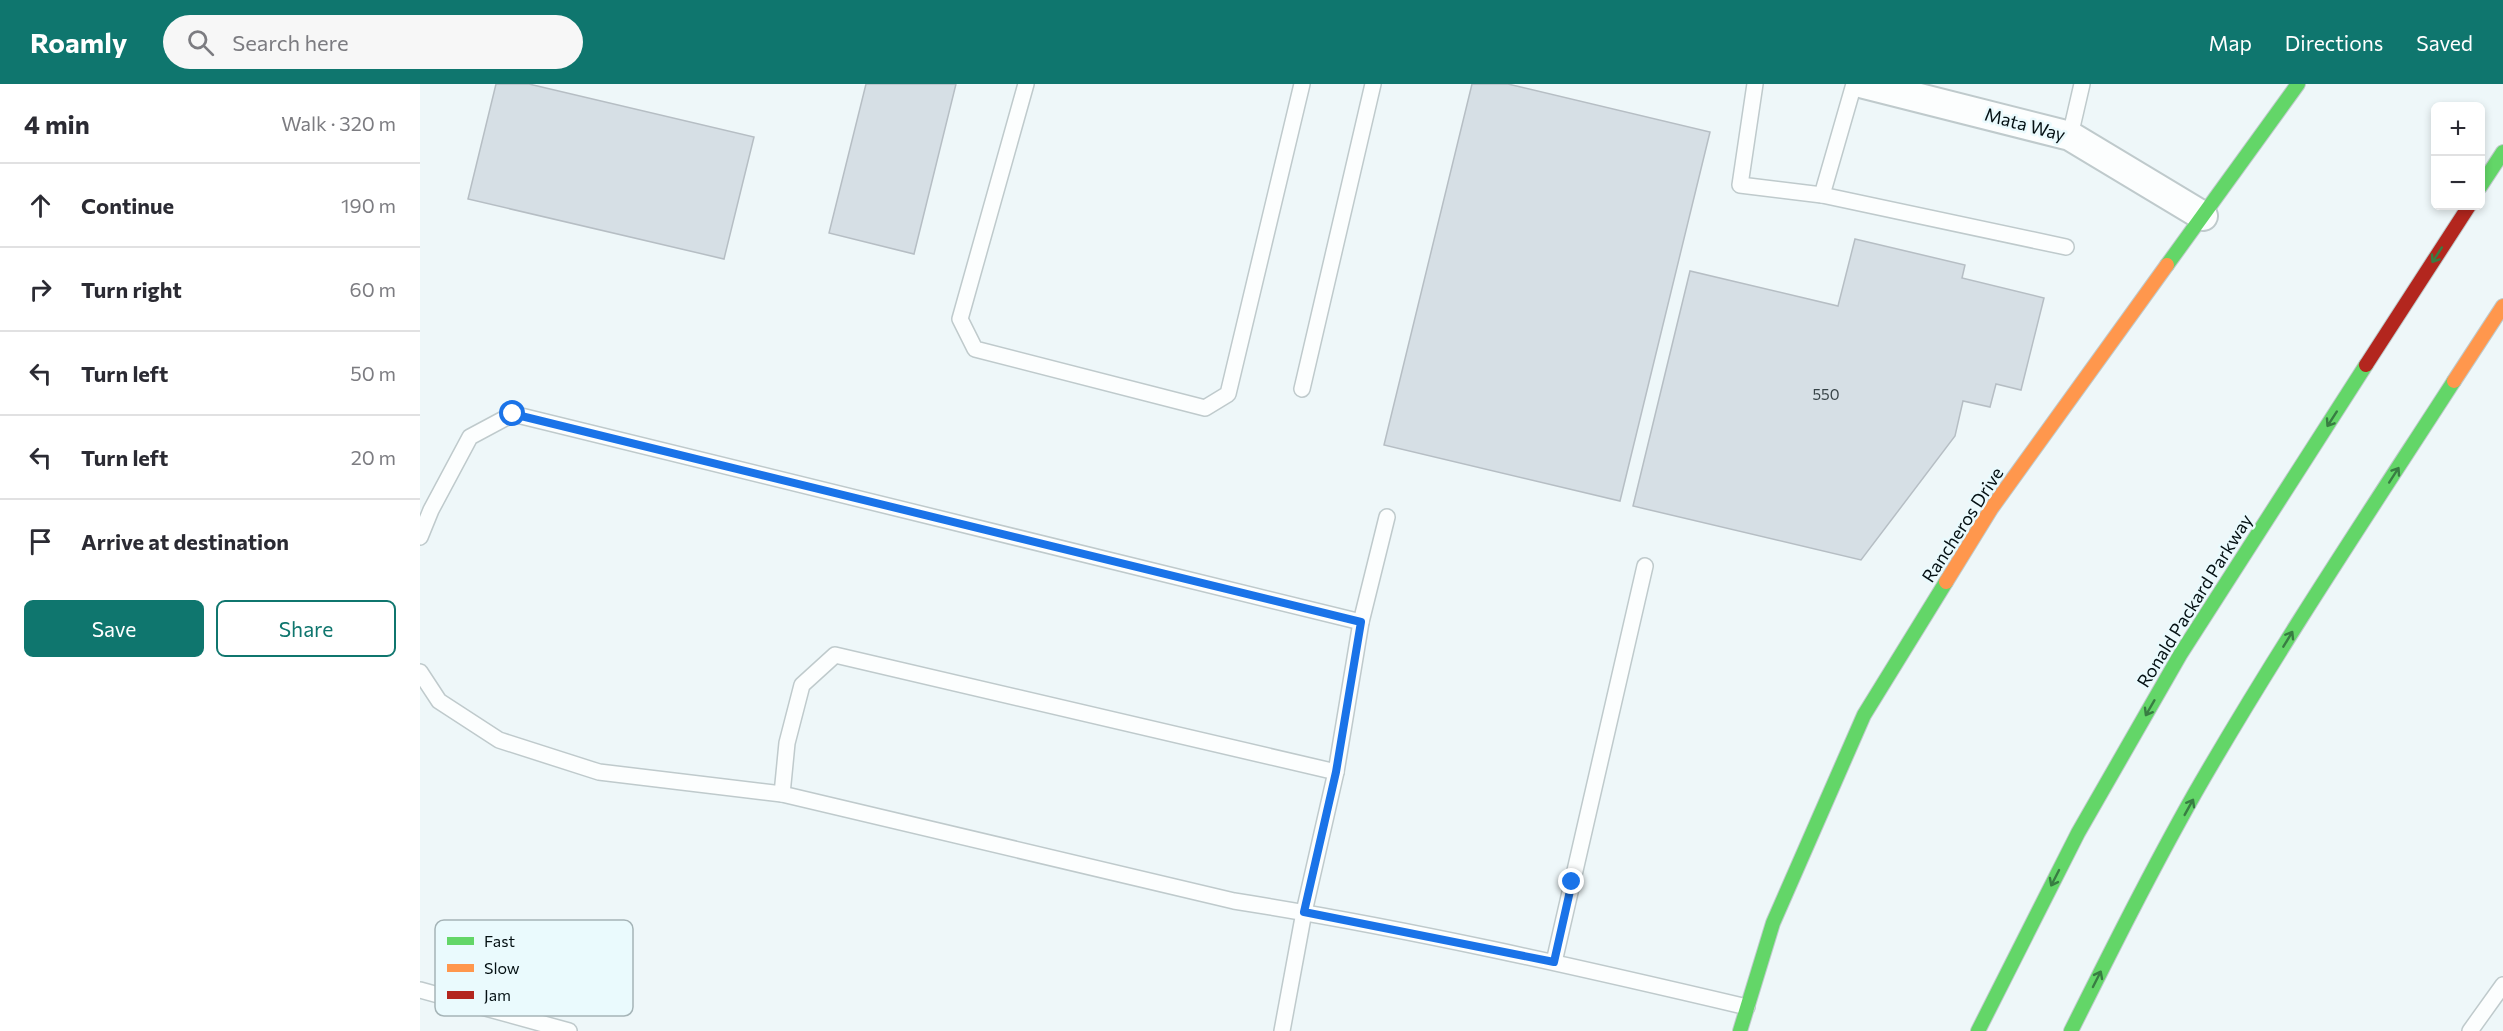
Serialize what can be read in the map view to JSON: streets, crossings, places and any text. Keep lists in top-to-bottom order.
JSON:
{
  "streets": {
    "main road": ["Rancheros Drive", "Ronald Packard Parkway"],
    "street": ["Mata Way"]
  },
  "crossings": [
    ["Mata Way", "Rancheros Drive"]
  ],
  "house_numbers": ["550"],
  "legend": ["Fast", "Slow", "Jam"],
  "page": {
    "header": "Roamly",
    "search": "Search here",
    "nav": ["Map", "Directions", "Saved"],
    "heading": ["4 min", "Walk · 320 m"],
    "map_buttons": ["+", "−"],
    "list": [
      ["Continue", "190 m"],
      ["Turn right", "60 m"],
      ["Turn left", "50 m"],
      ["Turn left", "20 m"],
      "Arrive at destination"
    ],
    "buttons": ["Save", "Share"]
  }
}
